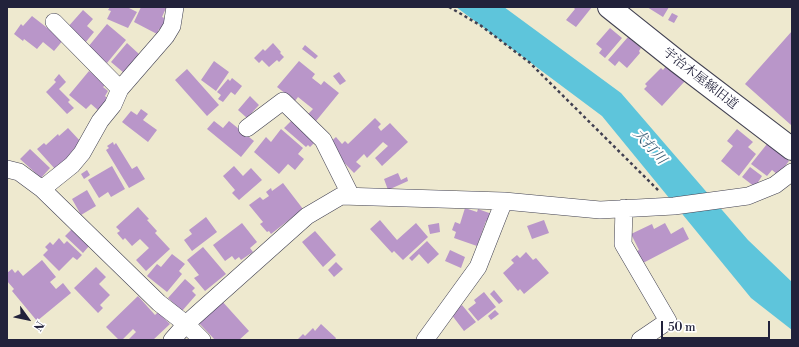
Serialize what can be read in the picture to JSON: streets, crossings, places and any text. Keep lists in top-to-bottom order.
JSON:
{
  "streets": {
    "street": ["宇治木屋線旧道"]
  },
  "water": ["犬打川"],
  "scale_bar": "50 m",
  "north": "bottom right"
}
